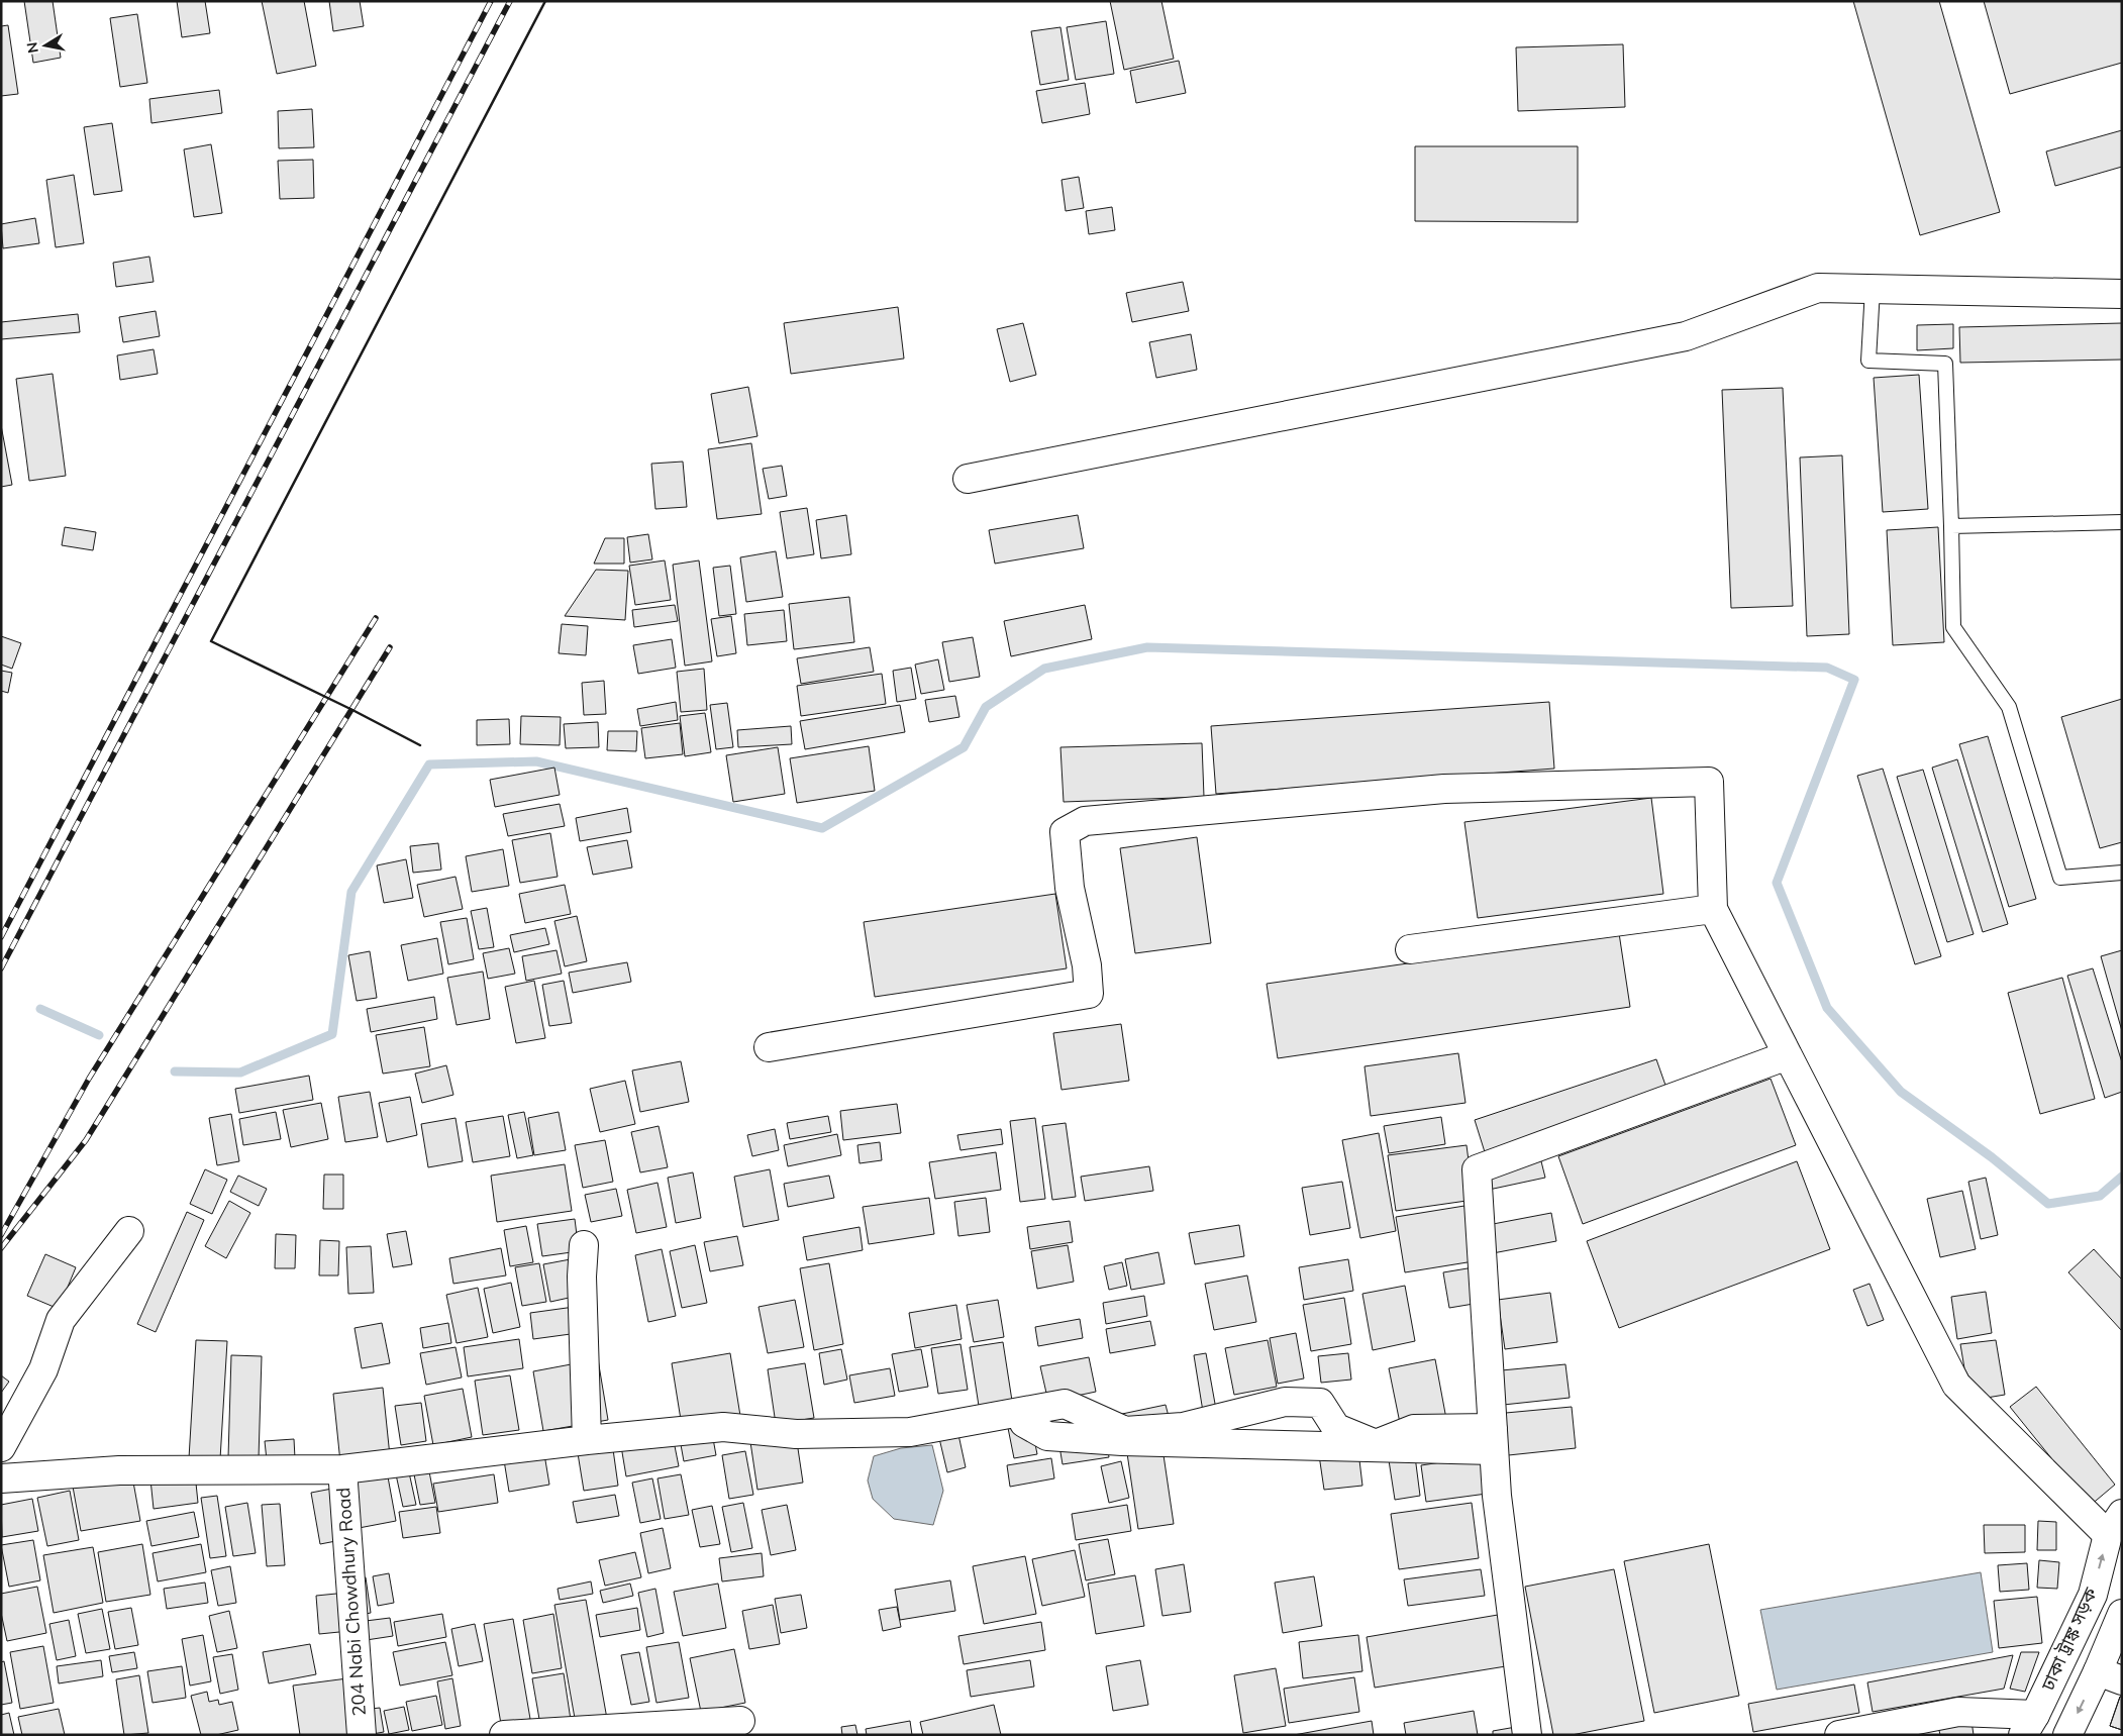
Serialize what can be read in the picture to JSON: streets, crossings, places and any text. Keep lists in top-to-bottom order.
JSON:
{
  "streets": {
    "street": ["204 Nabi Chowdhury Road", "ঢাকা ট্রাঙ্ক সড়ক"]
  },
  "north": "left"
}
